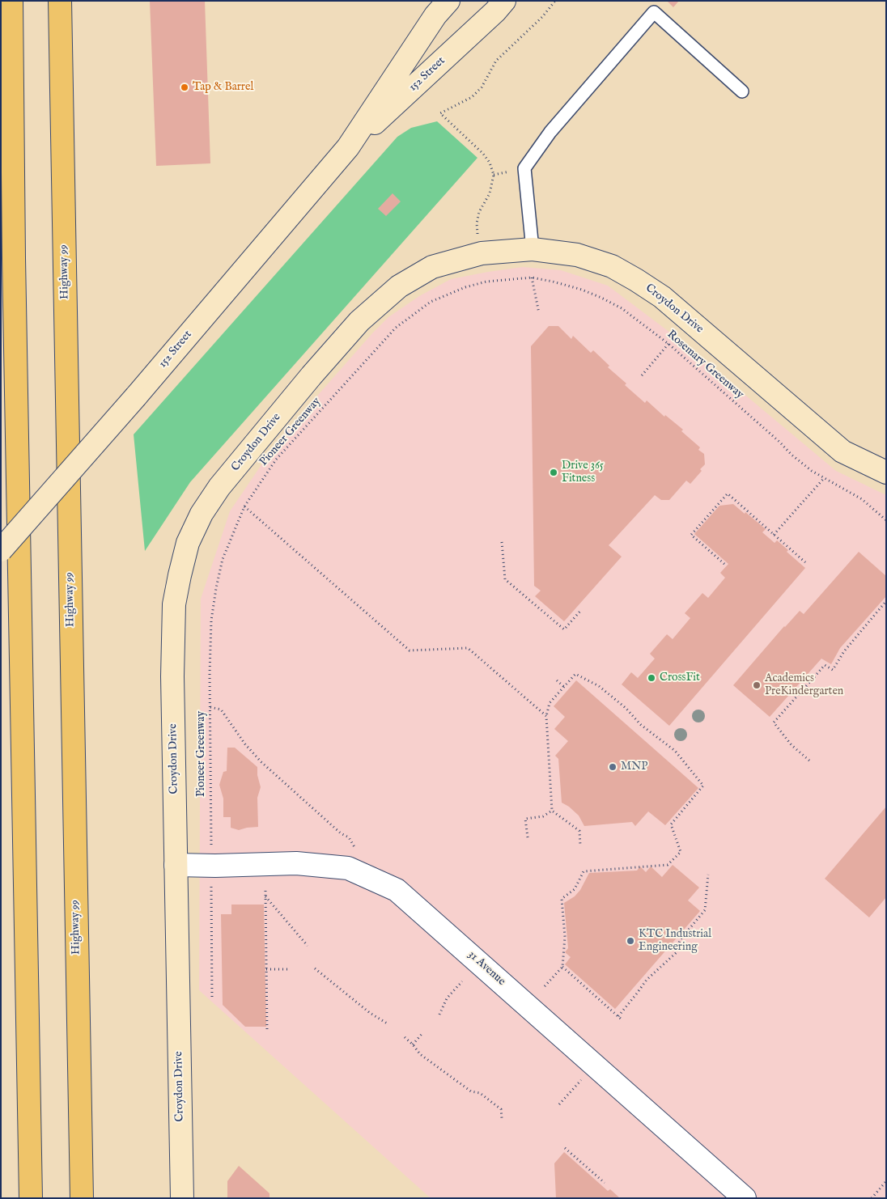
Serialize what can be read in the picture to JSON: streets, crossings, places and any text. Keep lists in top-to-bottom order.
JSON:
{
  "streets": {
    "highway": ["Highway 99"],
    "street": ["152 Street", "Croydon Drive", "31 Avenue"],
    "path": ["Rosemary Greenway", "Pioneer Greenway"]
  },
  "crossings": [
    ["Croydon Drive", "31 Avenue"],
    ["Rosemary Greenway", "Pioneer Greenway"]
  ],
  "places": [
    "Tap & Barrel",
    "Drive 365 Fitness",
    "CrossFit",
    "Academics PreKindergarten",
    "MNP",
    "KTC Industrial Engineering"
  ]
}
